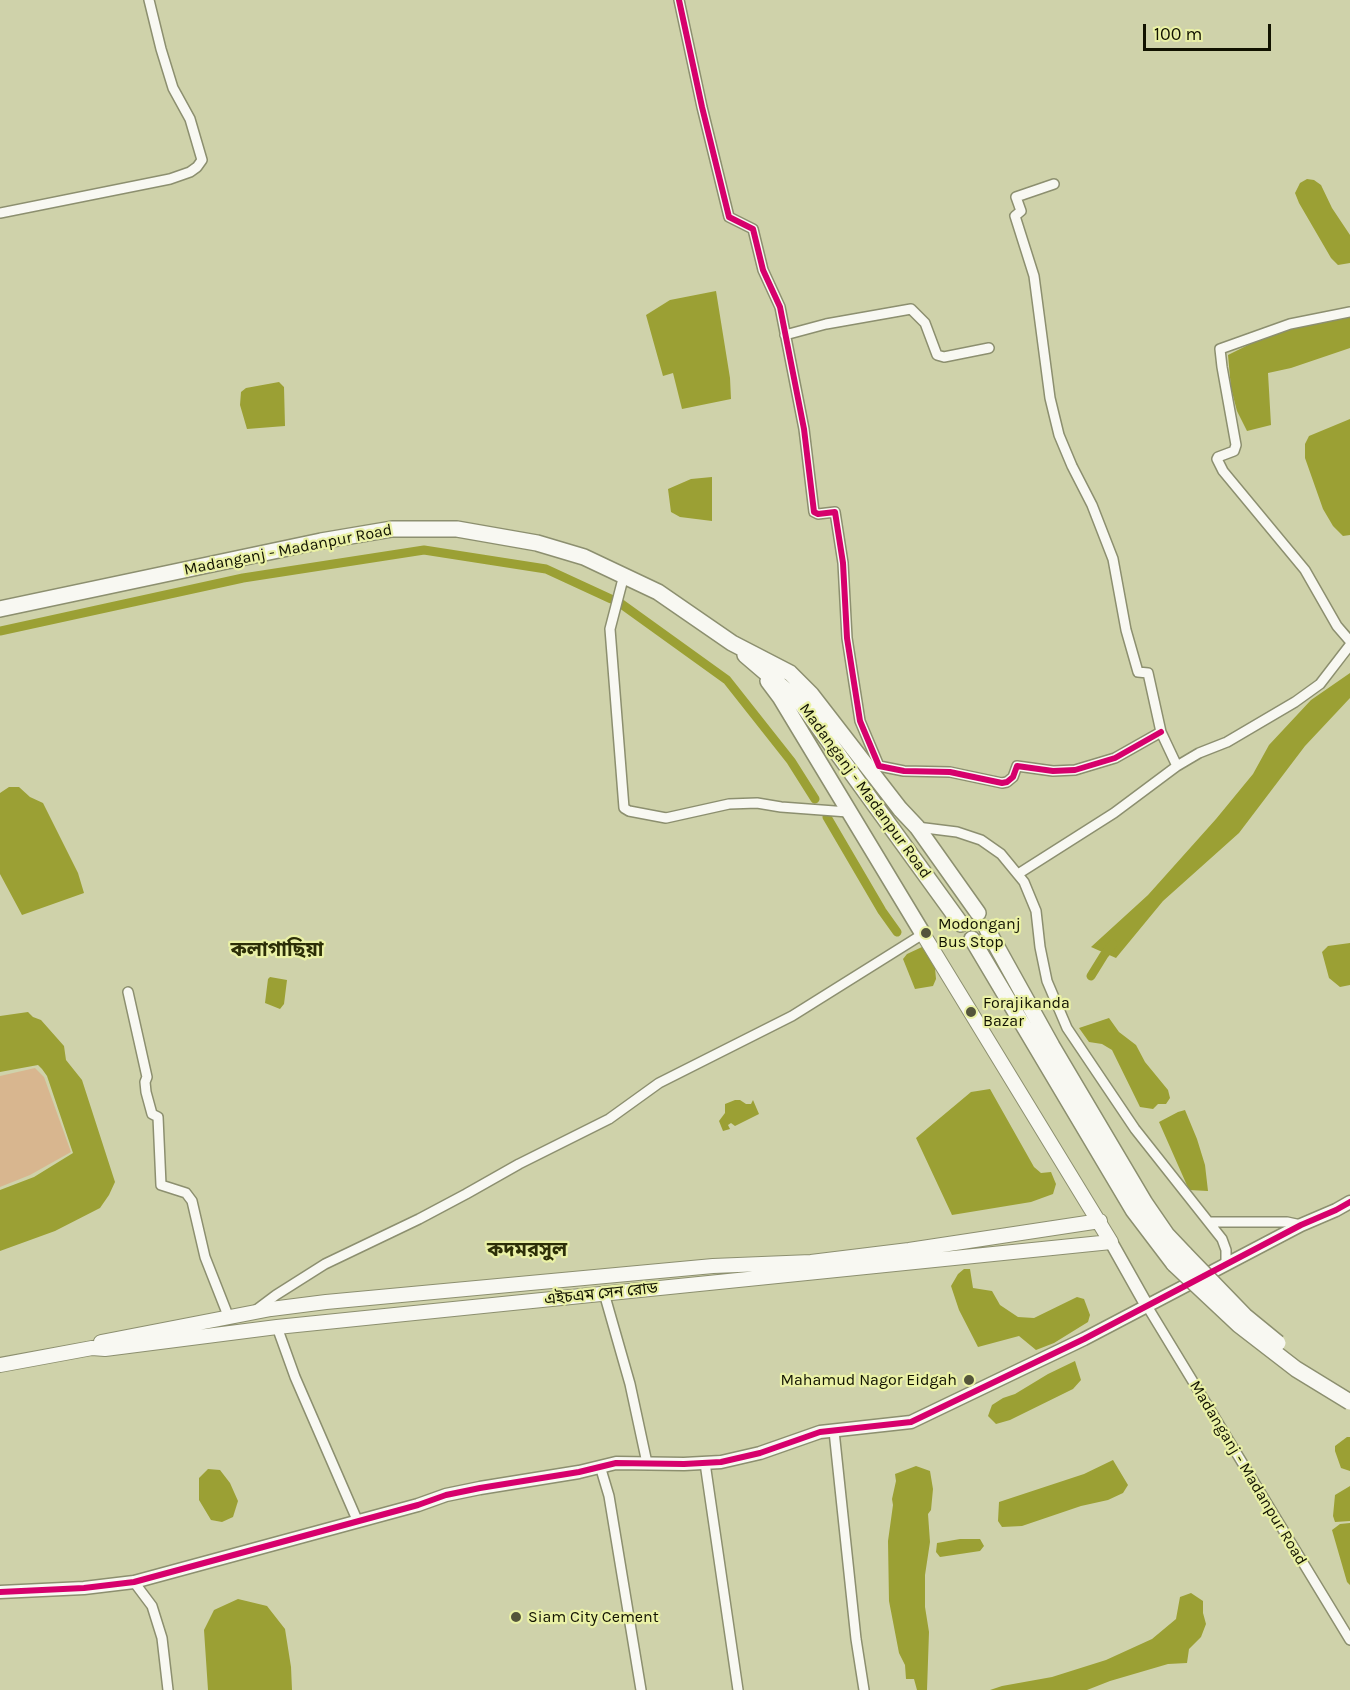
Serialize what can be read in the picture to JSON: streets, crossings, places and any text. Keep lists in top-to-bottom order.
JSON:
{
  "streets": {
    "main road": ["Madanganj - Madanpur Road", "এইচএম সেন রোড"]
  },
  "districts": ["কলাগাছিয়া", "কদমরসুল"],
  "places": [
    "Modonganj Bus Stop",
    "Forajikanda Bazar",
    "Mahamud Nagor Eidgah",
    "Siam City Cement"
  ],
  "scale_bar": "100 m"
}
